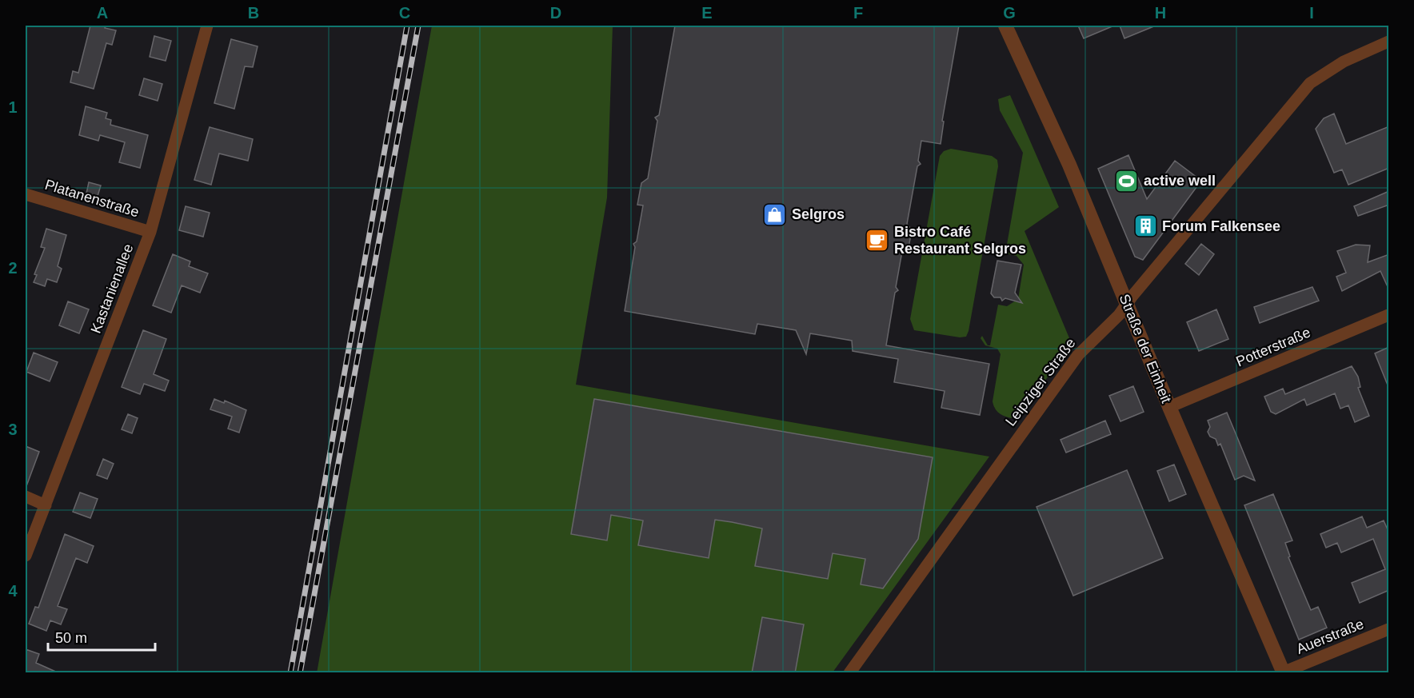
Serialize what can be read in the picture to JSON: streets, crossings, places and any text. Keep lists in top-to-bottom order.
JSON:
{
  "streets": {
    "street": [
      "Platanenstraße",
      "Kastanienallee",
      "Potterstraße",
      "Straße der Einheit",
      "Leipziger Straße",
      "Auerstraße"
    ]
  },
  "crossings": [
    ["Platanenstraße", "Kastanienallee"],
    ["Potterstraße", "Straße der Einheit"],
    ["Straße der Einheit", "Leipziger Straße"],
    ["Straße der Einheit", "Auerstraße"]
  ],
  "places": {
    "sports": ["active well"],
    "shop": ["Selgros"],
    "building": ["Forum Falkensee"],
    "cafe": ["Bistro Café Restaurant Selgros"]
  },
  "scale_bar": "50 m",
  "grid": {
    "columns": [
      "A",
      "B",
      "C",
      "D",
      "E",
      "F",
      "G",
      "H",
      "I"
    ],
    "rows": [
      "1",
      "2",
      "3",
      "4"
    ]
  }
}
